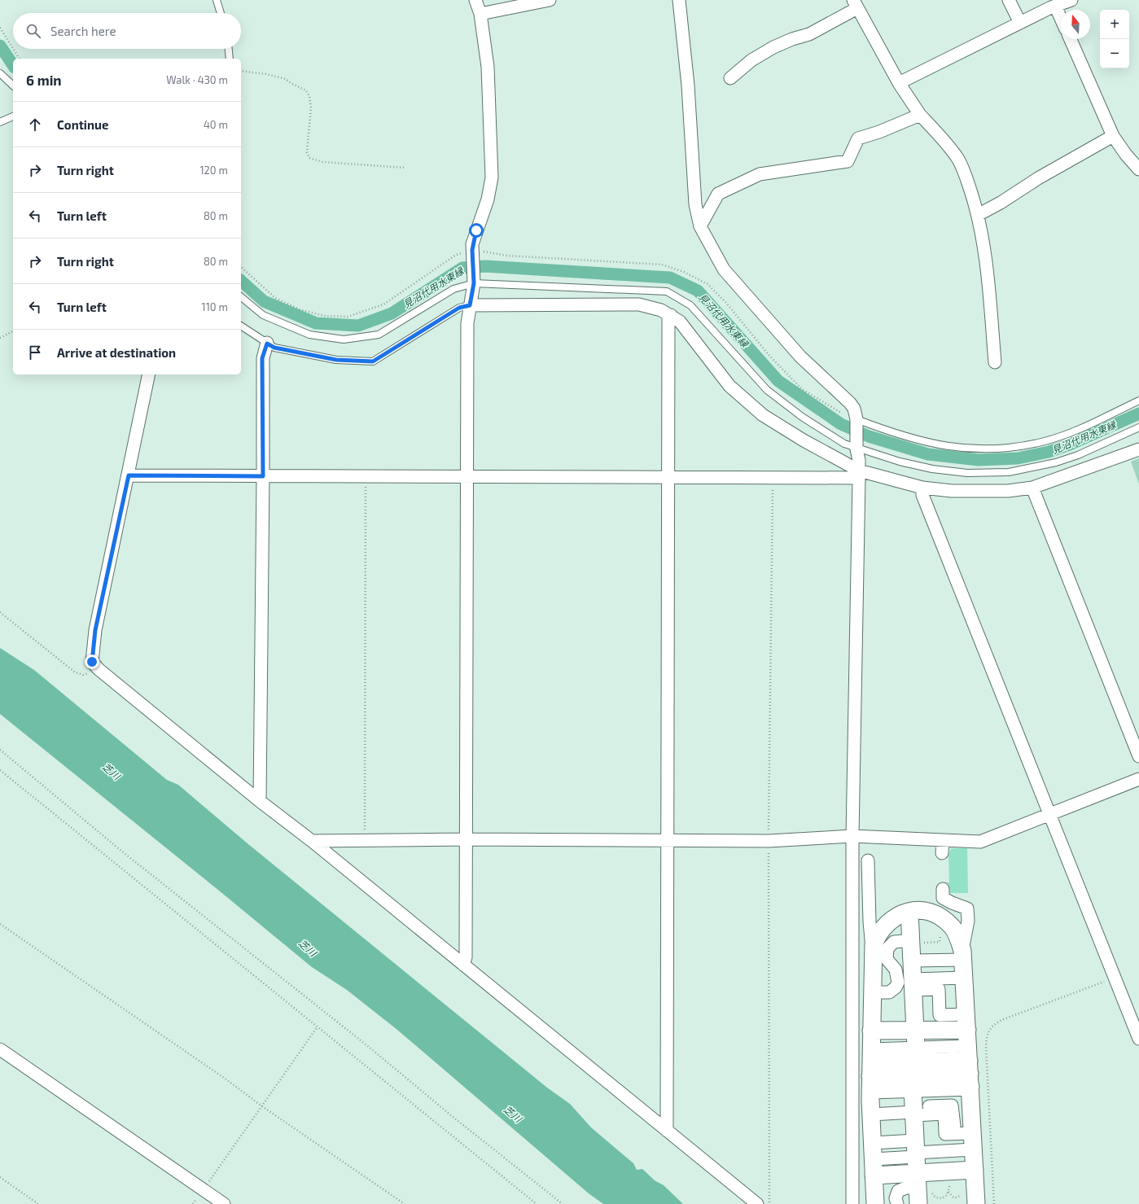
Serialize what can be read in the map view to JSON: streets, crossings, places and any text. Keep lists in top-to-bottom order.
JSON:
{
  "water": ["見沼代用水東縁", "芝川"],
  "north": "top",
  "page": {
    "map_buttons": ["+", "−"],
    "search": "Search here",
    "heading": ["6 min", "Walk · 430 m"],
    "list": [
      ["Continue", "40 m"],
      ["Turn right", "120 m"],
      ["Turn left", "80 m"],
      ["Turn right", "80 m"],
      ["Turn left", "110 m"],
      "Arrive at destination"
    ]
  }
}
